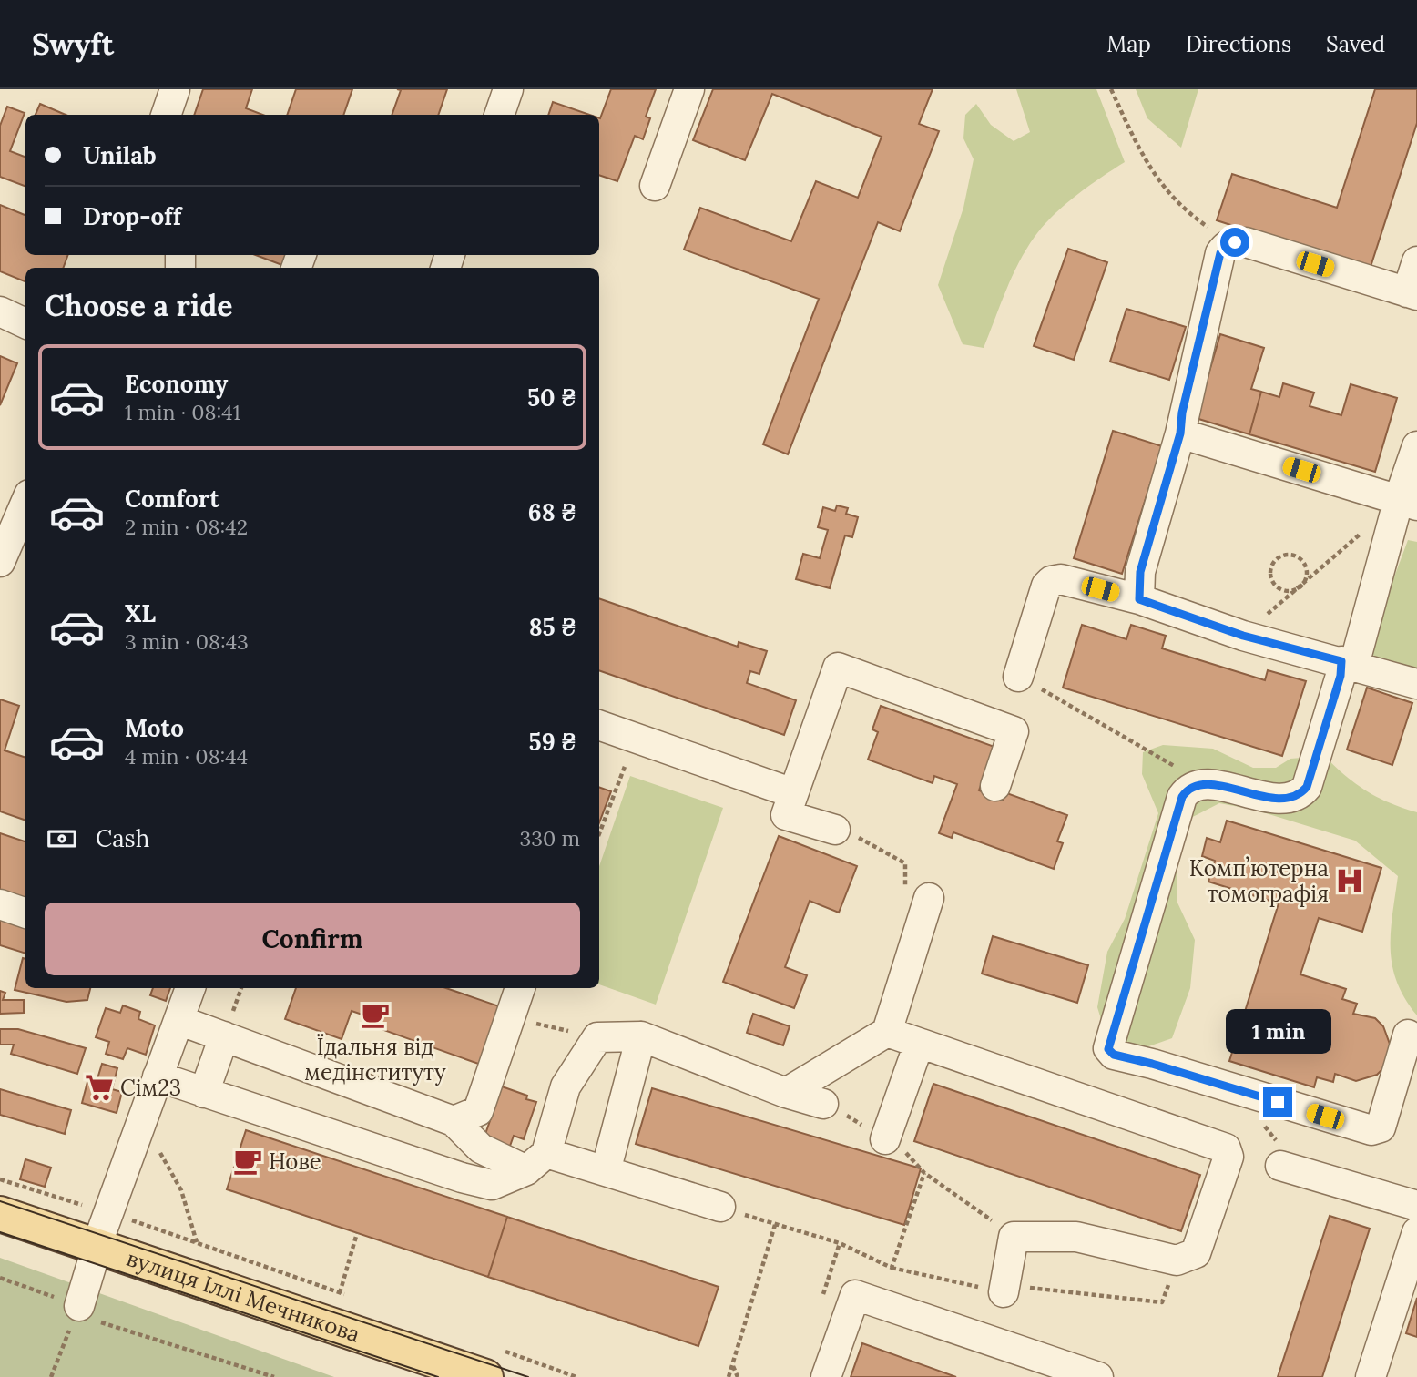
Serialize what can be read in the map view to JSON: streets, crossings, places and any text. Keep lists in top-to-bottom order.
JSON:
{
  "streets": {
    "main road": ["вулиця Іллі Мечникова"]
  },
  "places": {
    "hospital": ["Компʼютерна томографія"],
    "cafe": ["Їдальня від медінституту", "Нове"],
    "supermarket": ["Сім23"]
  },
  "page": {
    "header": "Swyft",
    "nav": ["Map", "Directions", "Saved"],
    "banner": ["Unilab", "Drop-off"],
    "heading": "Choose a ride",
    "list": [
      {
        "name": "Economy",
        "note": "1 min · 08:41",
        "value": "50 ₴"
      },
      {
        "name": "Comfort",
        "note": "2 min · 08:42",
        "value": "68 ₴"
      },
      {
        "name": "XL",
        "note": "3 min · 08:43",
        "value": "85 ₴"
      },
      {
        "name": "Moto",
        "note": "4 min · 08:44",
        "value": "59 ₴"
      }
    ],
    "pay": ["Cash", "330 m"],
    "buttons": "Confirm",
    "bubble": "1 min"
  }
}
